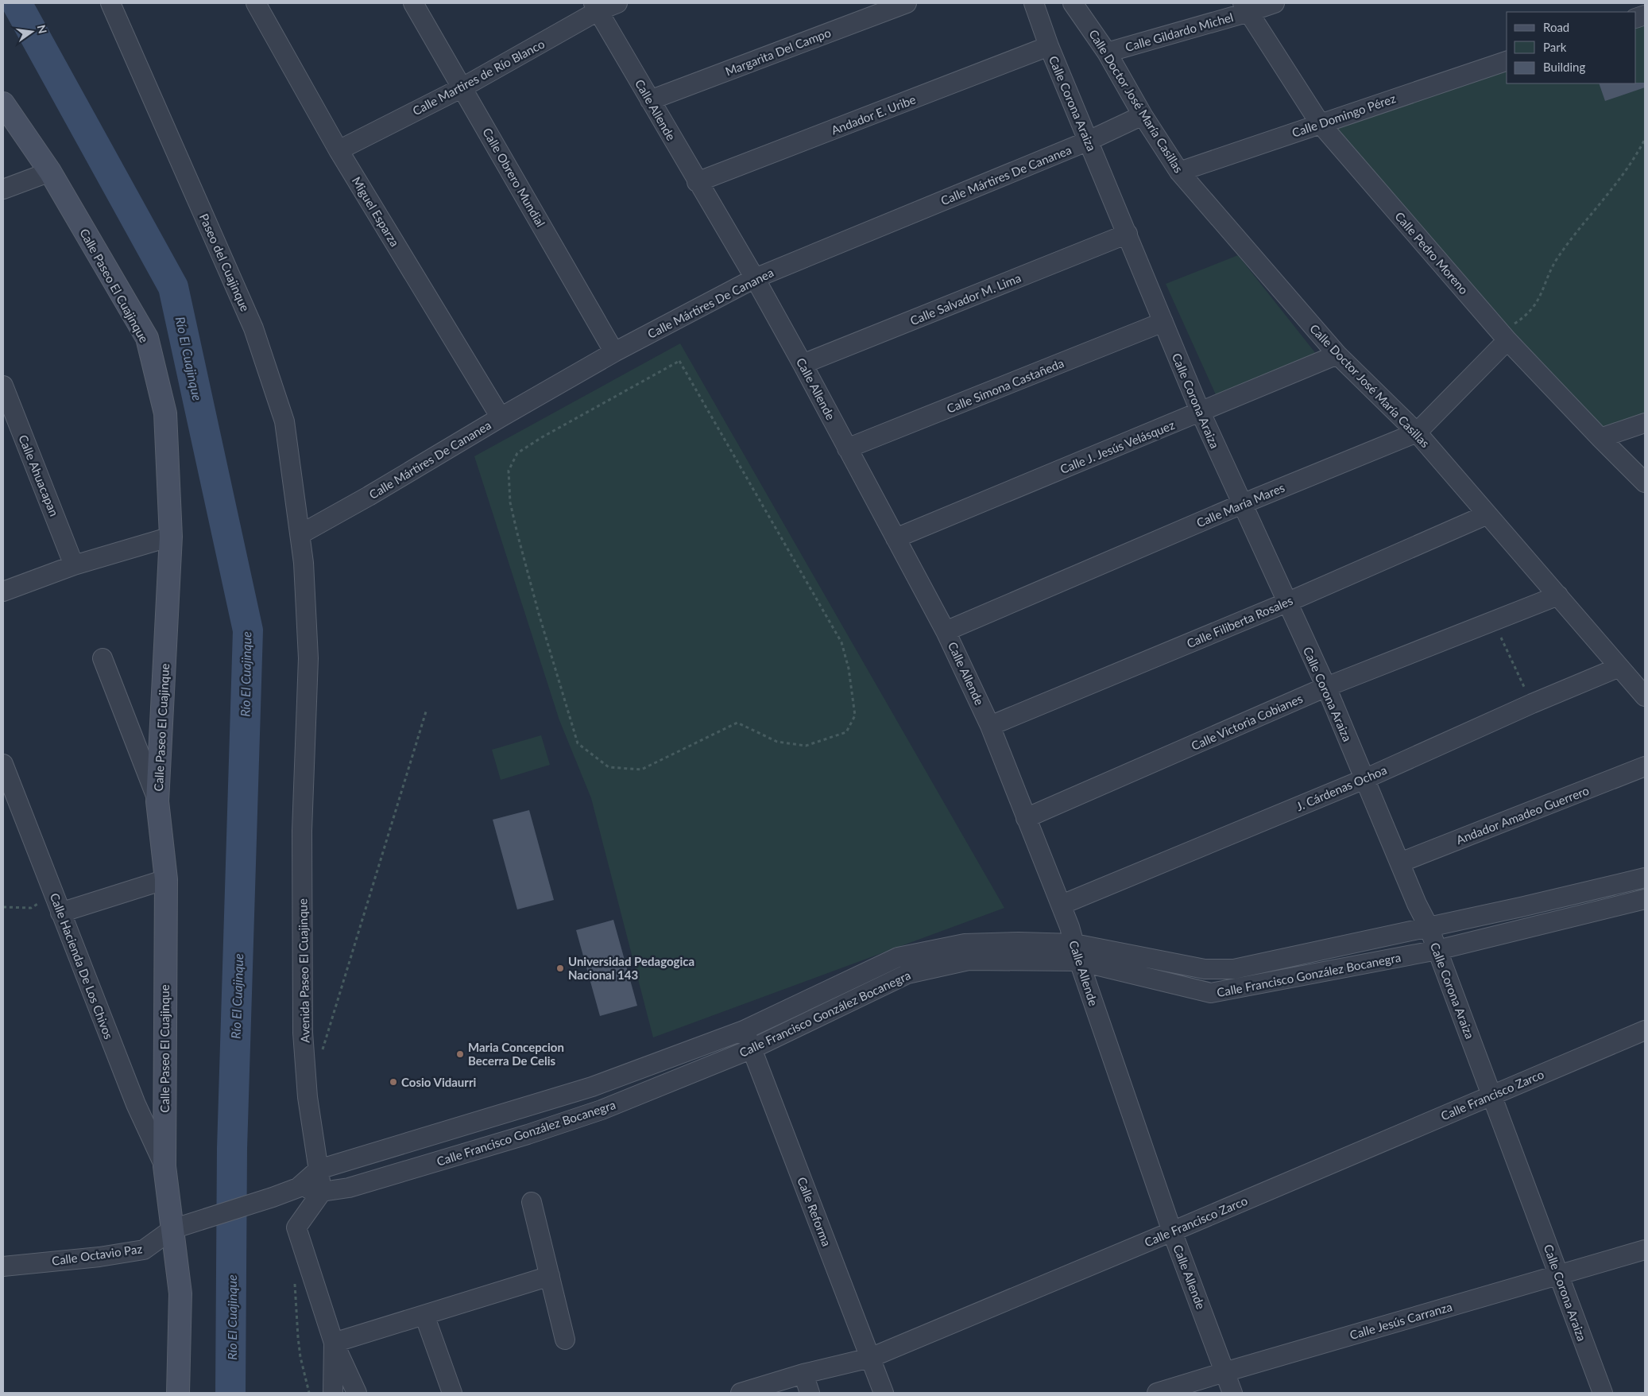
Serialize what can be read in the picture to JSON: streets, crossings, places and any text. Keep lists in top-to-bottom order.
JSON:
{
  "streets": {
    "street": [
      "Calle Gildardo Michel",
      "Margarita Del Campo",
      "Calle Martires de Río Blanco",
      "Calle Doctor José María Casillas",
      "Calle Corona Araiza",
      "Calle Allende",
      "Andador E. Uribe",
      "Calle Domingo Pérez",
      "Calle Mártires De Cananea",
      "Calle Obrero Mundial",
      "Miguel Esparza",
      "Calle Pedro Moreno",
      "Paseo del Cuajinque",
      "Calle Paseo El Cuajinque",
      "Calle Salvador M. Lima",
      "Calle Simona Castañeda",
      "Calle J. Jesús Velásquez",
      "Calle Ahuacapan",
      "Calle María Mares",
      "Calle Filiberta Rosales",
      "Calle Victoria Cobianes",
      "J. Cárdenas Ochoa",
      "Andador Amadeo Guerrero",
      "Calle Hacienda De Los Chivos",
      "Avenida Paseo El Cuajinque",
      "Calle Francisco González Bocanegra",
      "Calle Francisco Zarco",
      "Calle Reforma",
      "Calle Octavio Paz",
      "Calle Jesús Carranza"
    ]
  },
  "crossings": [
    ["Calle Gildardo Michel", "Calle Doctor José María Casillas"],
    ["Calle Gildardo Michel", "Calle Pedro Moreno"],
    ["Margarita Del Campo", "Calle Allende"],
    ["Calle Martires de Río Blanco", "Calle Allende"],
    ["Calle Martires de Río Blanco", "Calle Obrero Mundial"],
    ["Calle Martires de Río Blanco", "Miguel Esparza"],
    ["Calle Doctor José María Casillas", "Calle Domingo Pérez"],
    ["Calle Doctor José María Casillas", "Calle Mártires De Cananea"],
    ["Calle Doctor José María Casillas", "Calle J. Jesús Velásquez"],
    ["Calle Doctor José María Casillas", "Calle María Mares"],
    ["Calle Doctor José María Casillas", "Calle Filiberta Rosales"],
    ["Calle Doctor José María Casillas", "Calle Victoria Cobianes"],
    ["Calle Doctor José María Casillas", "J. Cárdenas Ochoa"],
    ["Calle Corona Araiza", "Andador E. Uribe"],
    ["Calle Corona Araiza", "Calle Mártires De Cananea"],
    ["Calle Corona Araiza", "Calle Salvador M. Lima"],
    ["Calle Corona Araiza", "Calle Simona Castañeda"],
    ["Calle Corona Araiza", "Calle J. Jesús Velásquez"],
    ["Calle Corona Araiza", "Calle María Mares"],
    ["Calle Corona Araiza", "Calle Filiberta Rosales"],
    ["Calle Corona Araiza", "Calle Victoria Cobianes"],
    ["Calle Corona Araiza", "J. Cárdenas Ochoa"],
    ["Calle Corona Araiza", "Andador Amadeo Guerrero"],
    ["Calle Corona Araiza", "Calle Francisco González Bocanegra"],
    ["Calle Corona Araiza", "Calle Francisco Zarco"],
    ["Calle Corona Araiza", "Calle Jesús Carranza"],
    ["Calle Allende", "Andador E. Uribe"],
    ["Calle Allende", "Calle Mártires De Cananea"],
    ["Calle Allende", "Calle Salvador M. Lima"],
    ["Calle Allende", "Calle Simona Castañeda"],
    ["Calle Allende", "Calle J. Jesús Velásquez"],
    ["Calle Allende", "Calle María Mares"],
    ["Calle Allende", "Calle Filiberta Rosales"],
    ["Calle Allende", "Calle Victoria Cobianes"],
    ["Calle Allende", "J. Cárdenas Ochoa"],
    ["Calle Allende", "Calle Francisco González Bocanegra"],
    ["Calle Allende", "Calle Francisco Zarco"],
    ["Calle Allende", "Calle Jesús Carranza"],
    ["Calle Domingo Pérez", "Calle Pedro Moreno"],
    ["Calle Mártires De Cananea", "Calle Obrero Mundial"],
    ["Calle Mártires De Cananea", "Miguel Esparza"],
    ["Calle Mártires De Cananea", "Paseo del Cuajinque"],
    ["Calle Mártires De Cananea", "Avenida Paseo El Cuajinque"],
    ["Calle Pedro Moreno", "Calle María Mares"],
    ["Paseo del Cuajinque", "Avenida Paseo El Cuajinque"],
    ["Calle Paseo El Cuajinque", "Calle Hacienda De Los Chivos"],
    ["Calle Paseo El Cuajinque", "Calle Octavio Paz"],
    ["Avenida Paseo El Cuajinque", "Calle Francisco González Bocanegra"],
    ["Avenida Paseo El Cuajinque", "Calle Octavio Paz"],
    ["Calle Francisco González Bocanegra", "Calle Reforma"],
    ["Calle Francisco González Bocanegra", "Calle Octavio Paz"],
    ["Calle Francisco Zarco", "Calle Reforma"]
  ],
  "water": ["Río El Cuajinque"],
  "places": ["Universidad Pedagogica Nacional 143", "Maria Concepcion Becerra De Celis", "Cosio Vidaurri"],
  "legend": ["Road", "Park", "Building"],
  "north": "right"
}
